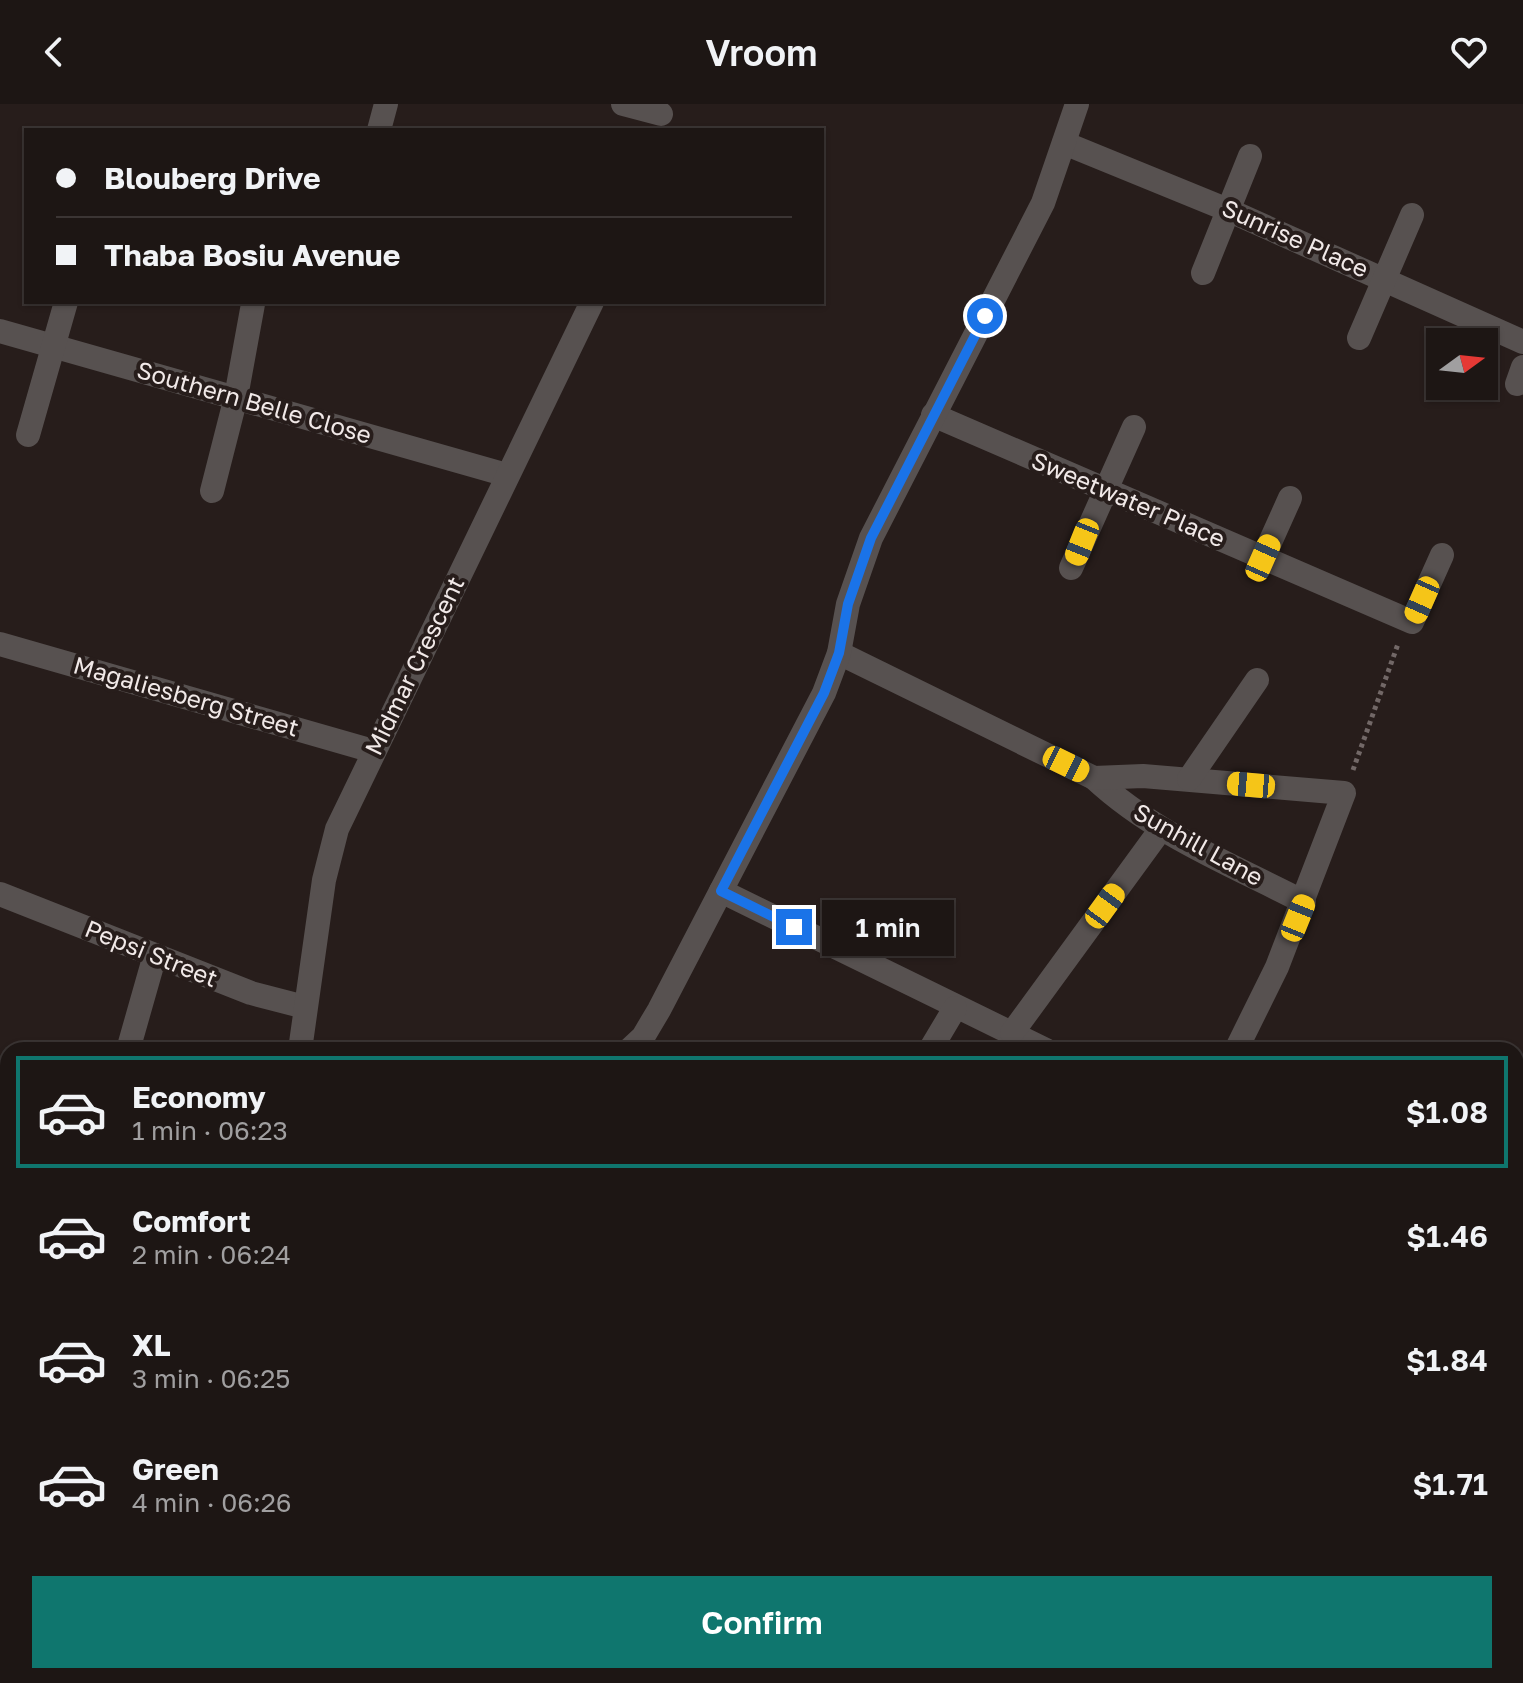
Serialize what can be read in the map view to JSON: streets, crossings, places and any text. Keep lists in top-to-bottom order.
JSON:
{
  "streets": {
    "street": [
      "Sunrise Place",
      "Southern Belle Close",
      "Sweetwater Place",
      "Midmar Crescent",
      "Magaliesberg Street",
      "Sunhill Lane",
      "Pepsi Street"
    ]
  },
  "crossings": [
    ["Southern Belle Close", "Midmar Crescent"],
    ["Midmar Crescent", "Magaliesberg Street"],
    ["Midmar Crescent", "Pepsi Street"]
  ],
  "north": "right",
  "page": {
    "header": "Vroom",
    "banner": ["Blouberg Drive", "Thaba Bosiu Avenue"],
    "bubble": "1 min",
    "list": [
      {
        "name": "Economy",
        "note": "1 min · 06:23",
        "value": "$1.08"
      },
      {
        "name": "Comfort",
        "note": "2 min · 06:24",
        "value": "$1.46"
      },
      {
        "name": "XL",
        "note": "3 min · 06:25",
        "value": "$1.84"
      },
      {
        "name": "Green",
        "note": "4 min · 06:26",
        "value": "$1.71"
      }
    ],
    "buttons": "Confirm"
  }
}
